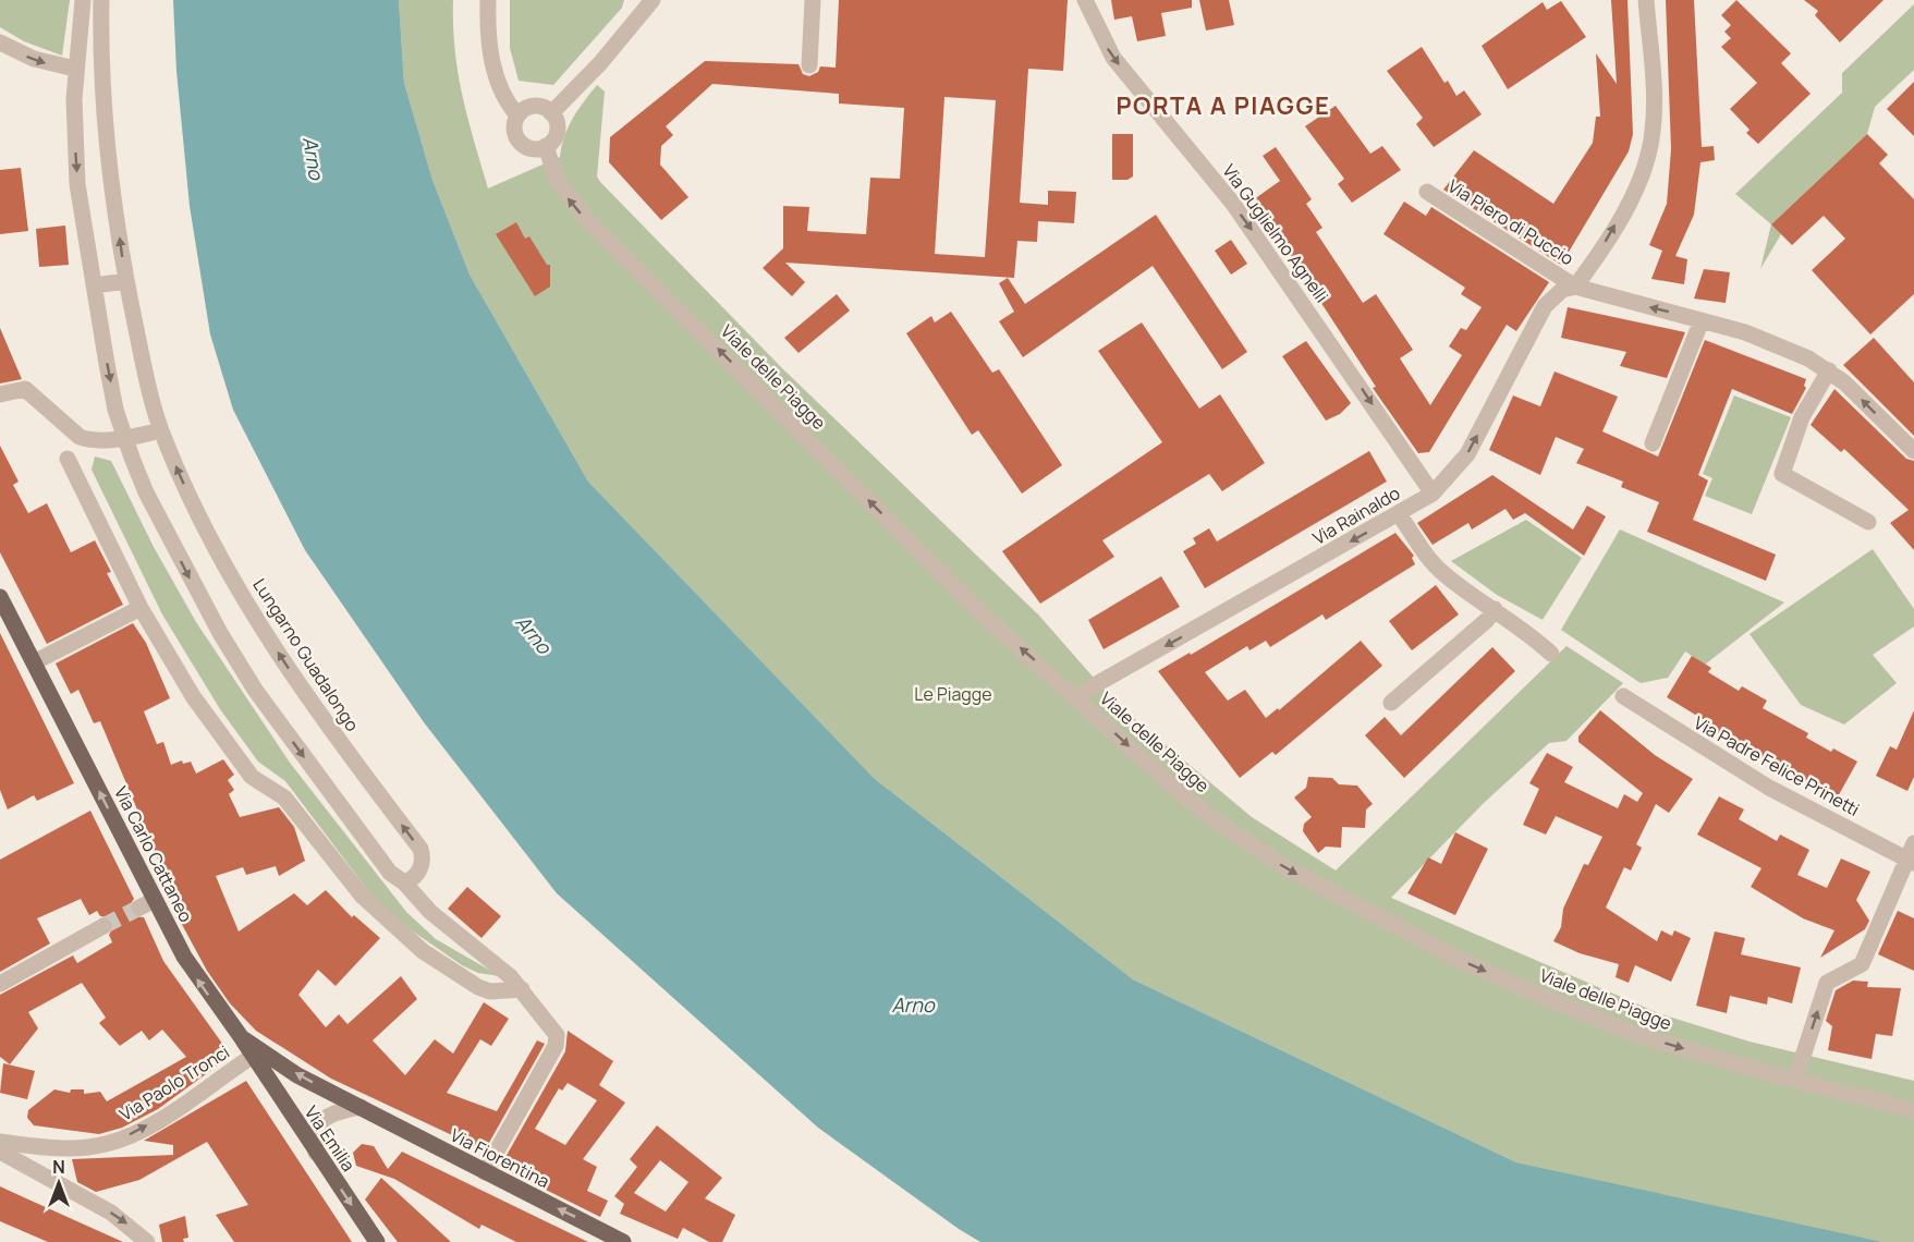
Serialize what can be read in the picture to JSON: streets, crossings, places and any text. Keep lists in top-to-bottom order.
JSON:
{
  "streets": {
    "main road": ["Via Carlo Cattaneo", "Via Emilia", "Via Fiorentina"],
    "street": [
      "Via Piero di Puccio",
      "Via Guglielmo Agnelli",
      "Viale delle Piagge",
      "Via Rainaldo",
      "Lungarno Guadalongo",
      "Via Padre Felice Prinetti",
      "Via Paolo Tronci"
    ]
  },
  "crossings": [
    ["Via Piero di Puccio", "Via Rainaldo"],
    ["Via Guglielmo Agnelli", "Via Rainaldo"],
    ["Viale delle Piagge", "Via Rainaldo"],
    ["Via Carlo Cattaneo", "Via Paolo Tronci"],
    ["Via Carlo Cattaneo", "Via Emilia"],
    ["Via Carlo Cattaneo", "Via Fiorentina"],
    ["Via Paolo Tronci", "Via Emilia"]
  ],
  "one_way": [
    "Via Piero di Puccio",
    "Via Guglielmo Agnelli",
    "Via Carlo Cattaneo",
    "Via Paolo Tronci",
    "Via Emilia",
    "Via Fiorentina"
  ],
  "districts": ["PORTA A PIAGGE"],
  "water": ["Arno"],
  "parks": ["Le Piagge"],
  "north": "top"
}
